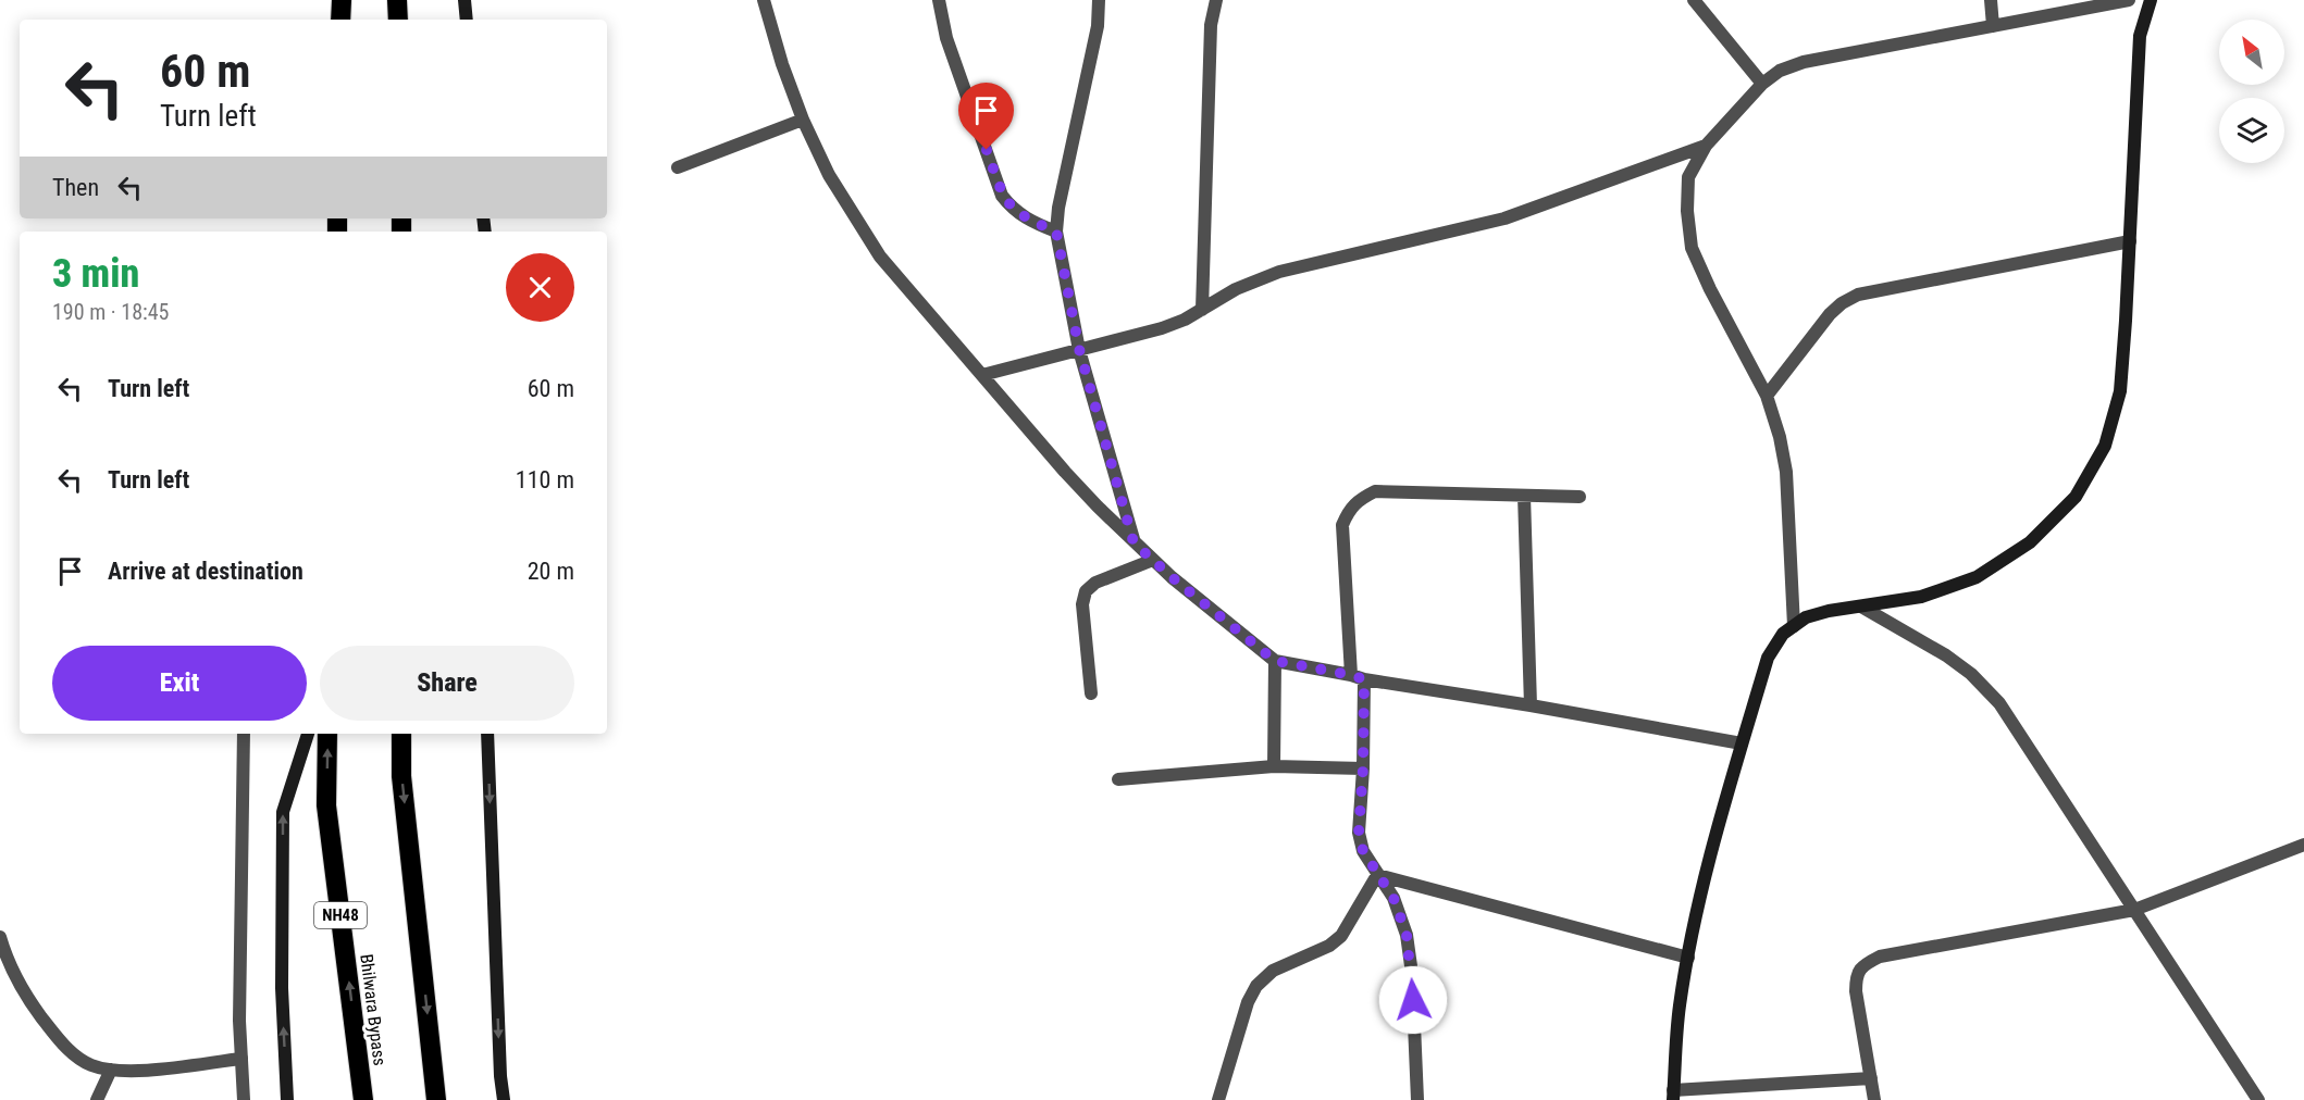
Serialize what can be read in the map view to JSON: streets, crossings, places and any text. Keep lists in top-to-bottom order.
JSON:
{
  "streets": {
    "highway": ["NH48", "Bhilwara Bypass"]
  },
  "north": "top left",
  "page": {
    "turn": ["60 m", "Turn left"],
    "then": "Then",
    "heading": ["3 min", "190 m · 18:45"],
    "list": [
      {
        "name": "Turn left",
        "value": "60 m"
      },
      {
        "name": "Turn left",
        "value": "110 m"
      },
      {
        "name": "Arrive at destination",
        "value": "20 m"
      }
    ],
    "buttons": ["Exit", "Share"]
  }
}
